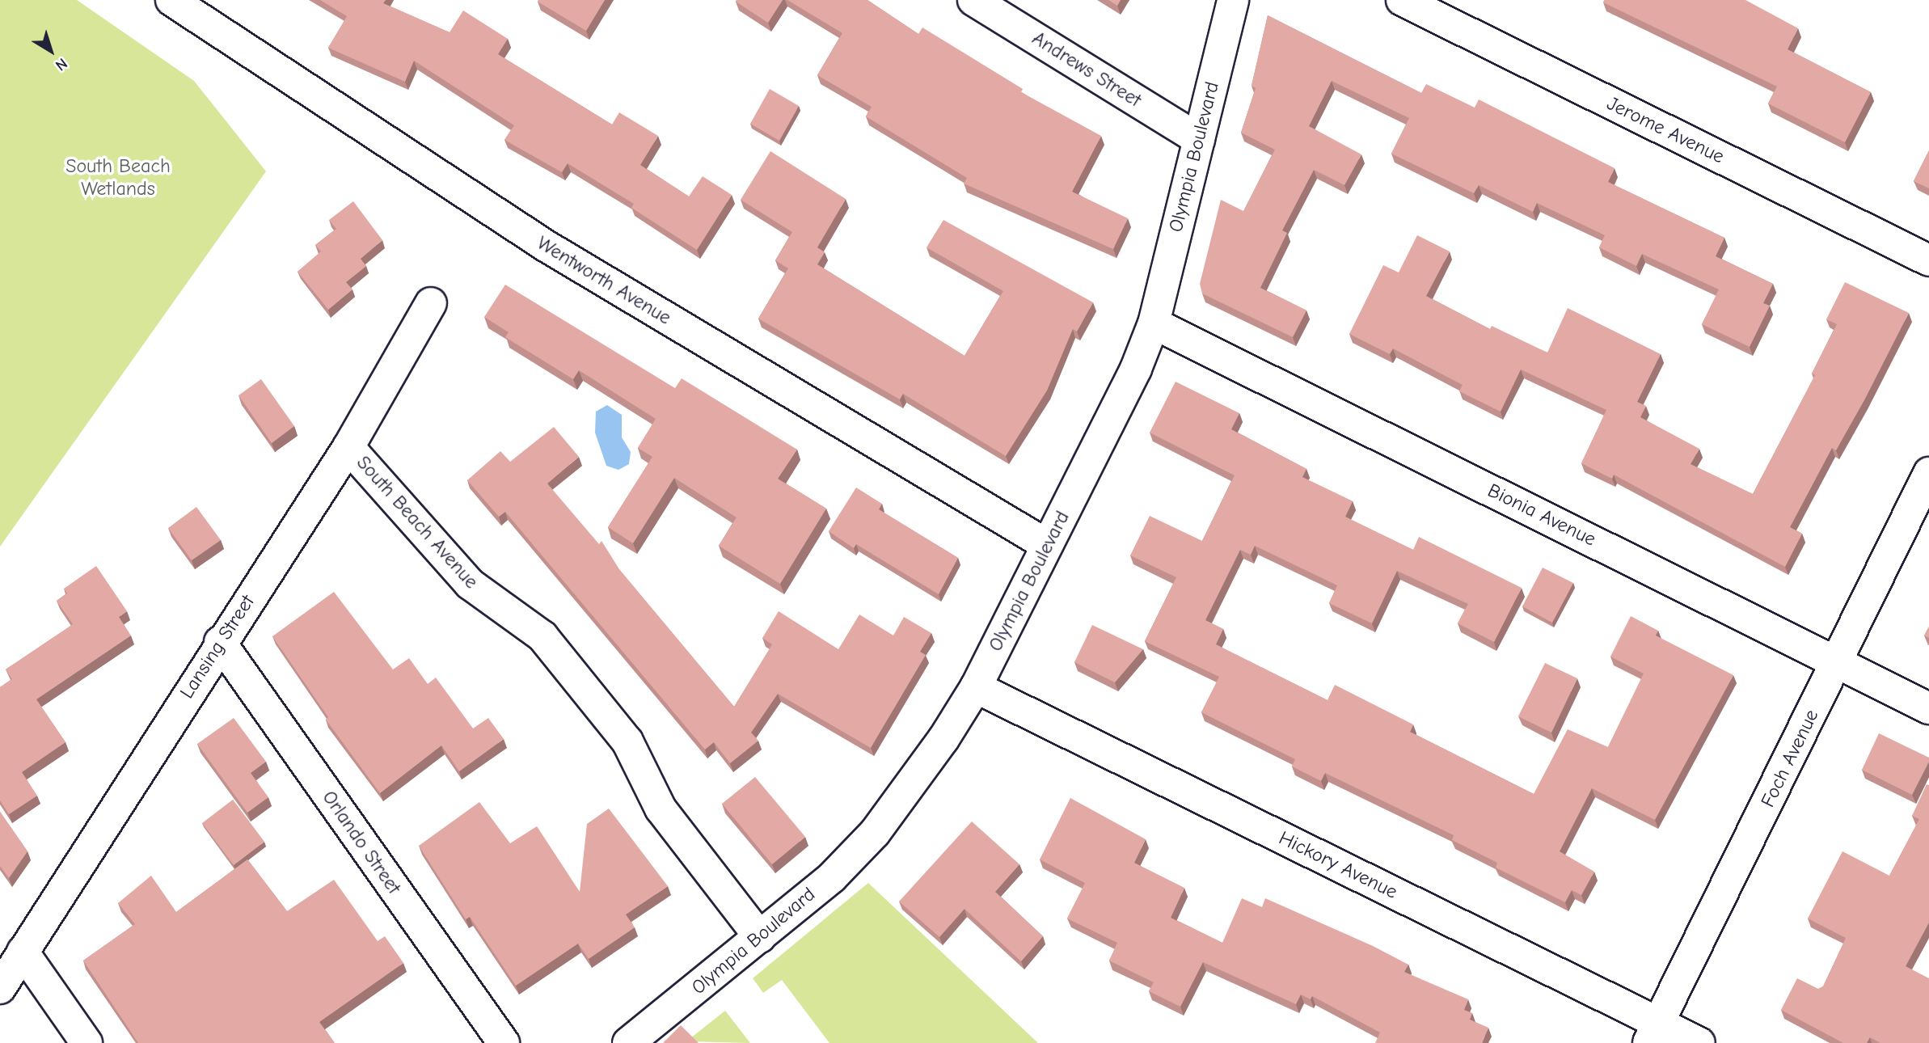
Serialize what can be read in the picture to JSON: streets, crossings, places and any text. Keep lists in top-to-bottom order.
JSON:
{
  "streets": {
    "street": [
      "Andrews Street",
      "Jerome Avenue",
      "Olympia Boulevard",
      "Wentworth Avenue",
      "Bionia Avenue",
      "South Beach Avenue",
      "Lansing Street",
      "Foch Avenue",
      "Orlando Street",
      "Hickory Avenue"
    ]
  },
  "crossings": [
    ["Andrews Street", "Olympia Boulevard"],
    ["Olympia Boulevard", "Wentworth Avenue"],
    ["Olympia Boulevard", "Bionia Avenue"],
    ["Olympia Boulevard", "South Beach Avenue"],
    ["Olympia Boulevard", "Hickory Avenue"],
    ["Bionia Avenue", "Foch Avenue"],
    ["South Beach Avenue", "Lansing Street"],
    ["Lansing Street", "Orlando Street"],
    ["Foch Avenue", "Hickory Avenue"]
  ],
  "parks": ["South Beach Wetlands"],
  "north": "bottom right"
}
